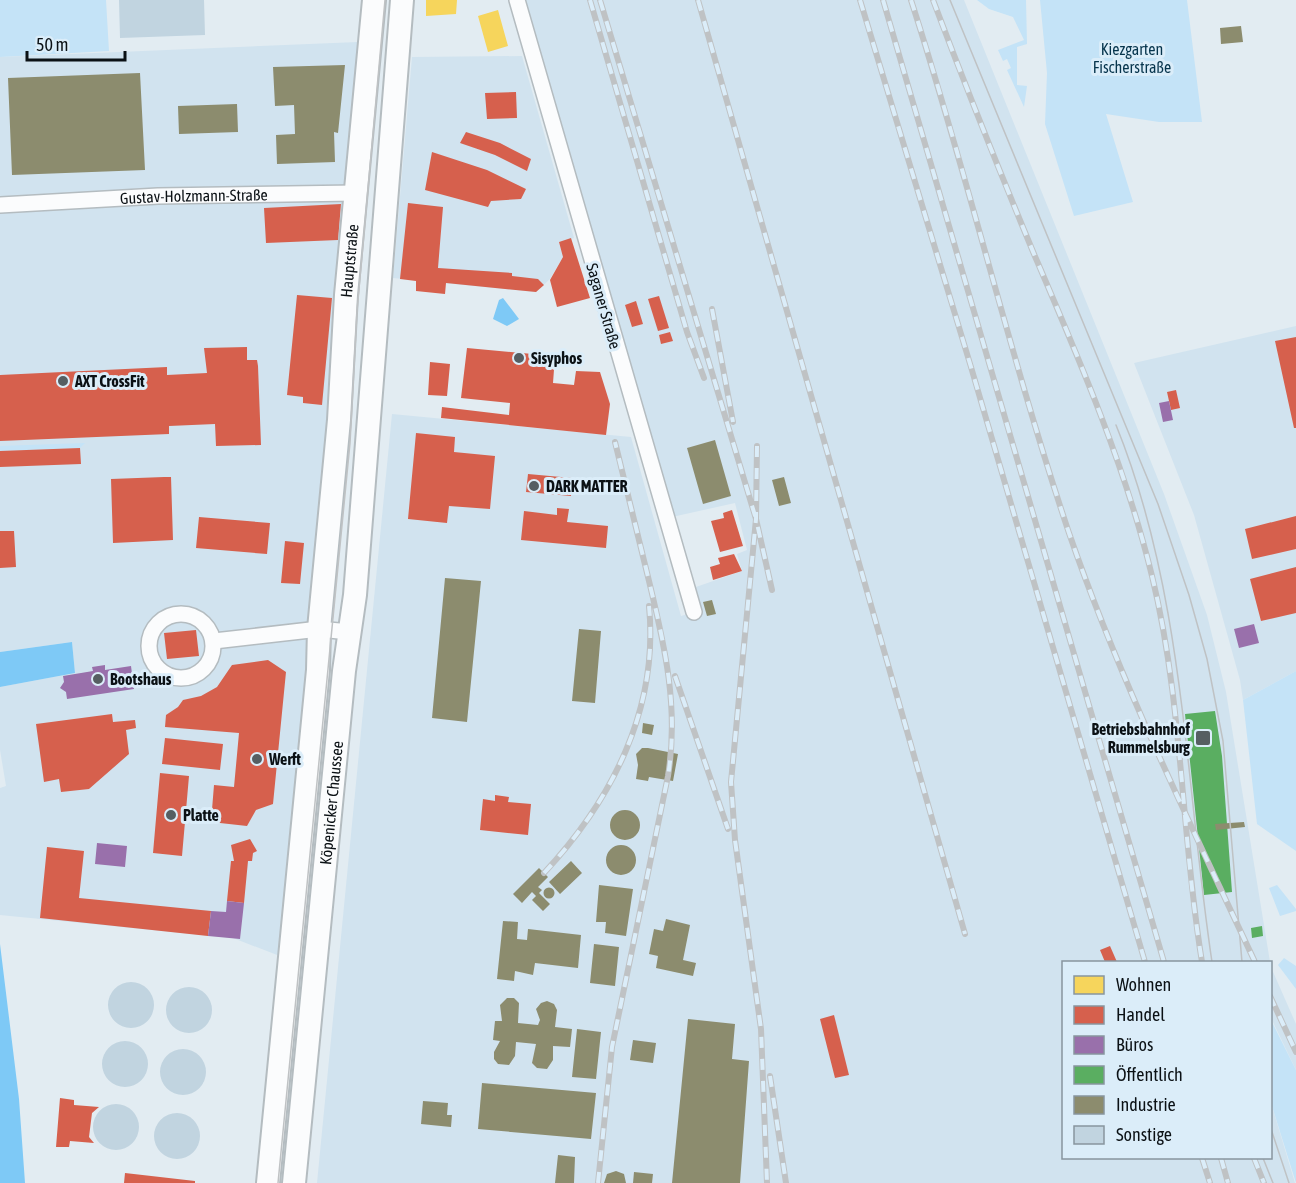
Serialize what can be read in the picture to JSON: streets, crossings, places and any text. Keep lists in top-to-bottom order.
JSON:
{
  "streets": {
    "main road": ["Gustav-Holzmann-Straße", "Hauptstraße", "Köpenicker Chaussee"],
    "street": ["Saganer Straße"]
  },
  "crossings": [
    ["Gustav-Holzmann-Straße", "Hauptstraße"],
    ["Hauptstraße", "Köpenicker Chaussee"]
  ],
  "parks": ["Kiezgarten Fischerstraße"],
  "places": {
    "other": [
      "Sisyphos",
      "AXT CrossFit",
      "DARK MATTER",
      "Bootshaus",
      "Werft",
      "Platte"
    ],
    "transit": ["Betriebsbahnhof Rummelsburg"]
  },
  "legend": [
    "Wohnen",
    "Handel",
    "Büros",
    "Öffentlich",
    "Industrie",
    "Sonstige"
  ],
  "scale_bar": "50 m"
}
